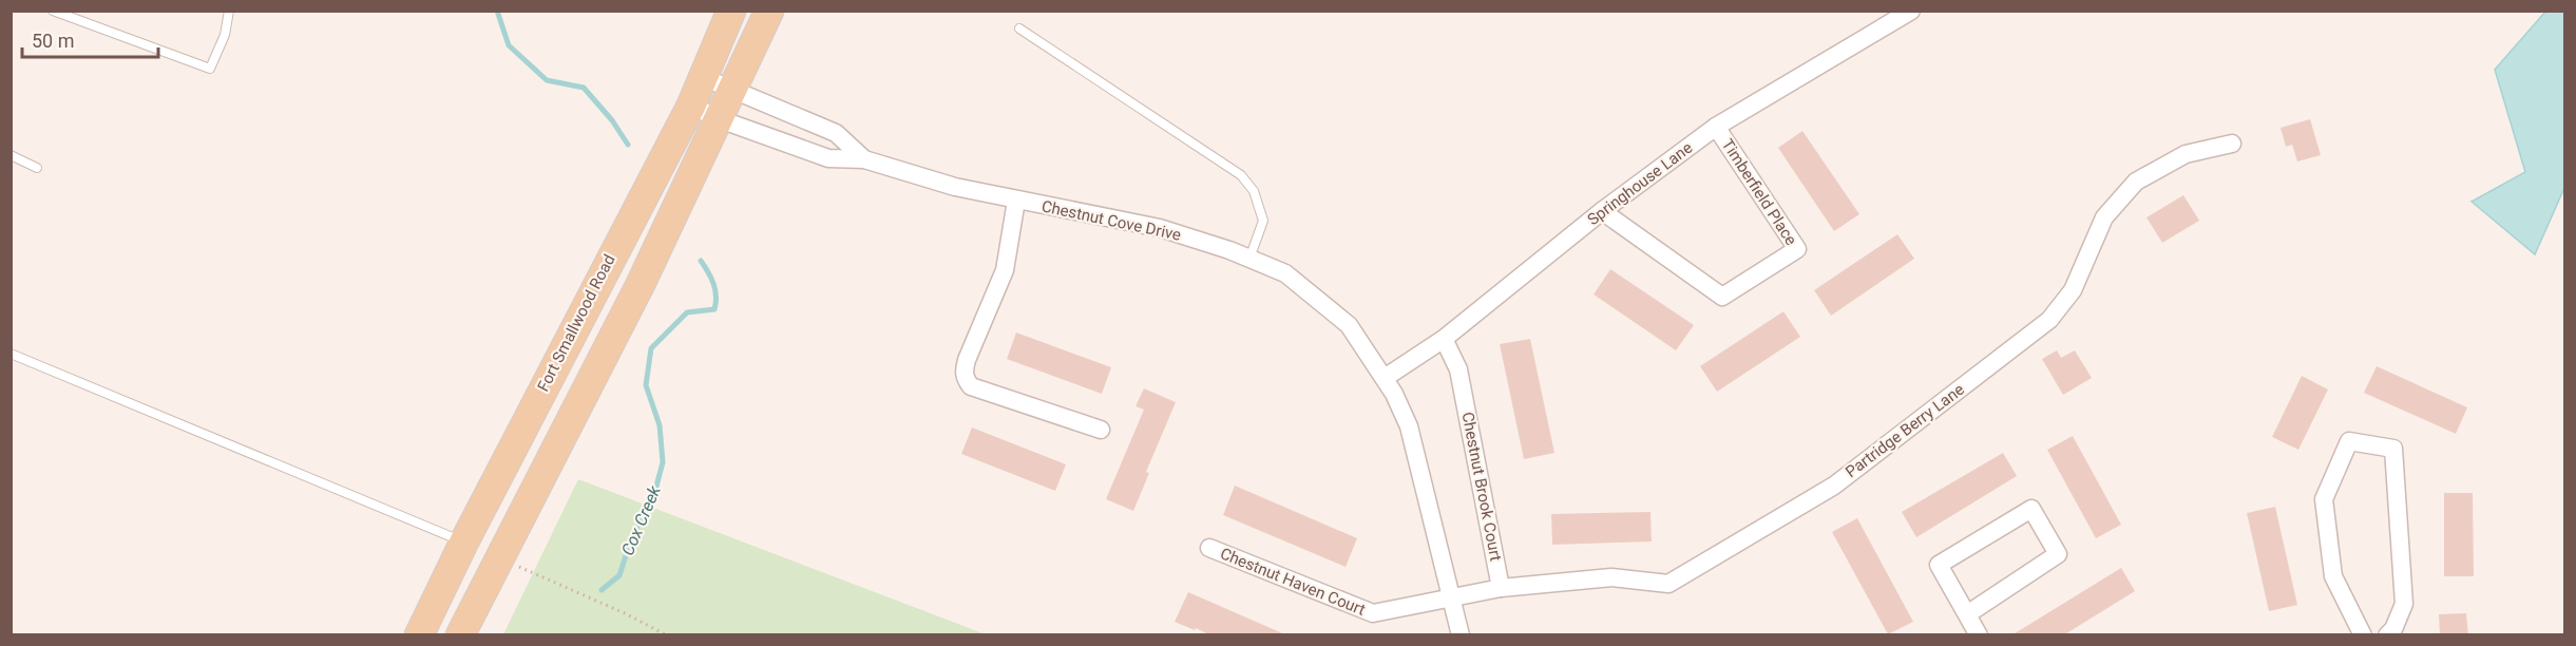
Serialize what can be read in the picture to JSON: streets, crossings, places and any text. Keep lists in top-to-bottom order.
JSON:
{
  "streets": {
    "main road": ["Fort Smallwood Road"],
    "street": [
      "Springhouse Lane",
      "Timberfield Place",
      "Chestnut Cove Drive",
      "Partridge Berry Lane",
      "Chestnut Brook Court",
      "Chestnut Haven Court"
    ]
  },
  "crossings": [
    ["Springhouse Lane", "Timberfield Place"],
    ["Springhouse Lane", "Chestnut Cove Drive"],
    ["Springhouse Lane", "Chestnut Brook Court"],
    ["Chestnut Cove Drive", "Fort Smallwood Road"],
    ["Chestnut Cove Drive", "Chestnut Haven Court"],
    ["Partridge Berry Lane", "Chestnut Brook Court"]
  ],
  "water": ["Cox Creek"],
  "scale_bar": "50 m"
}
